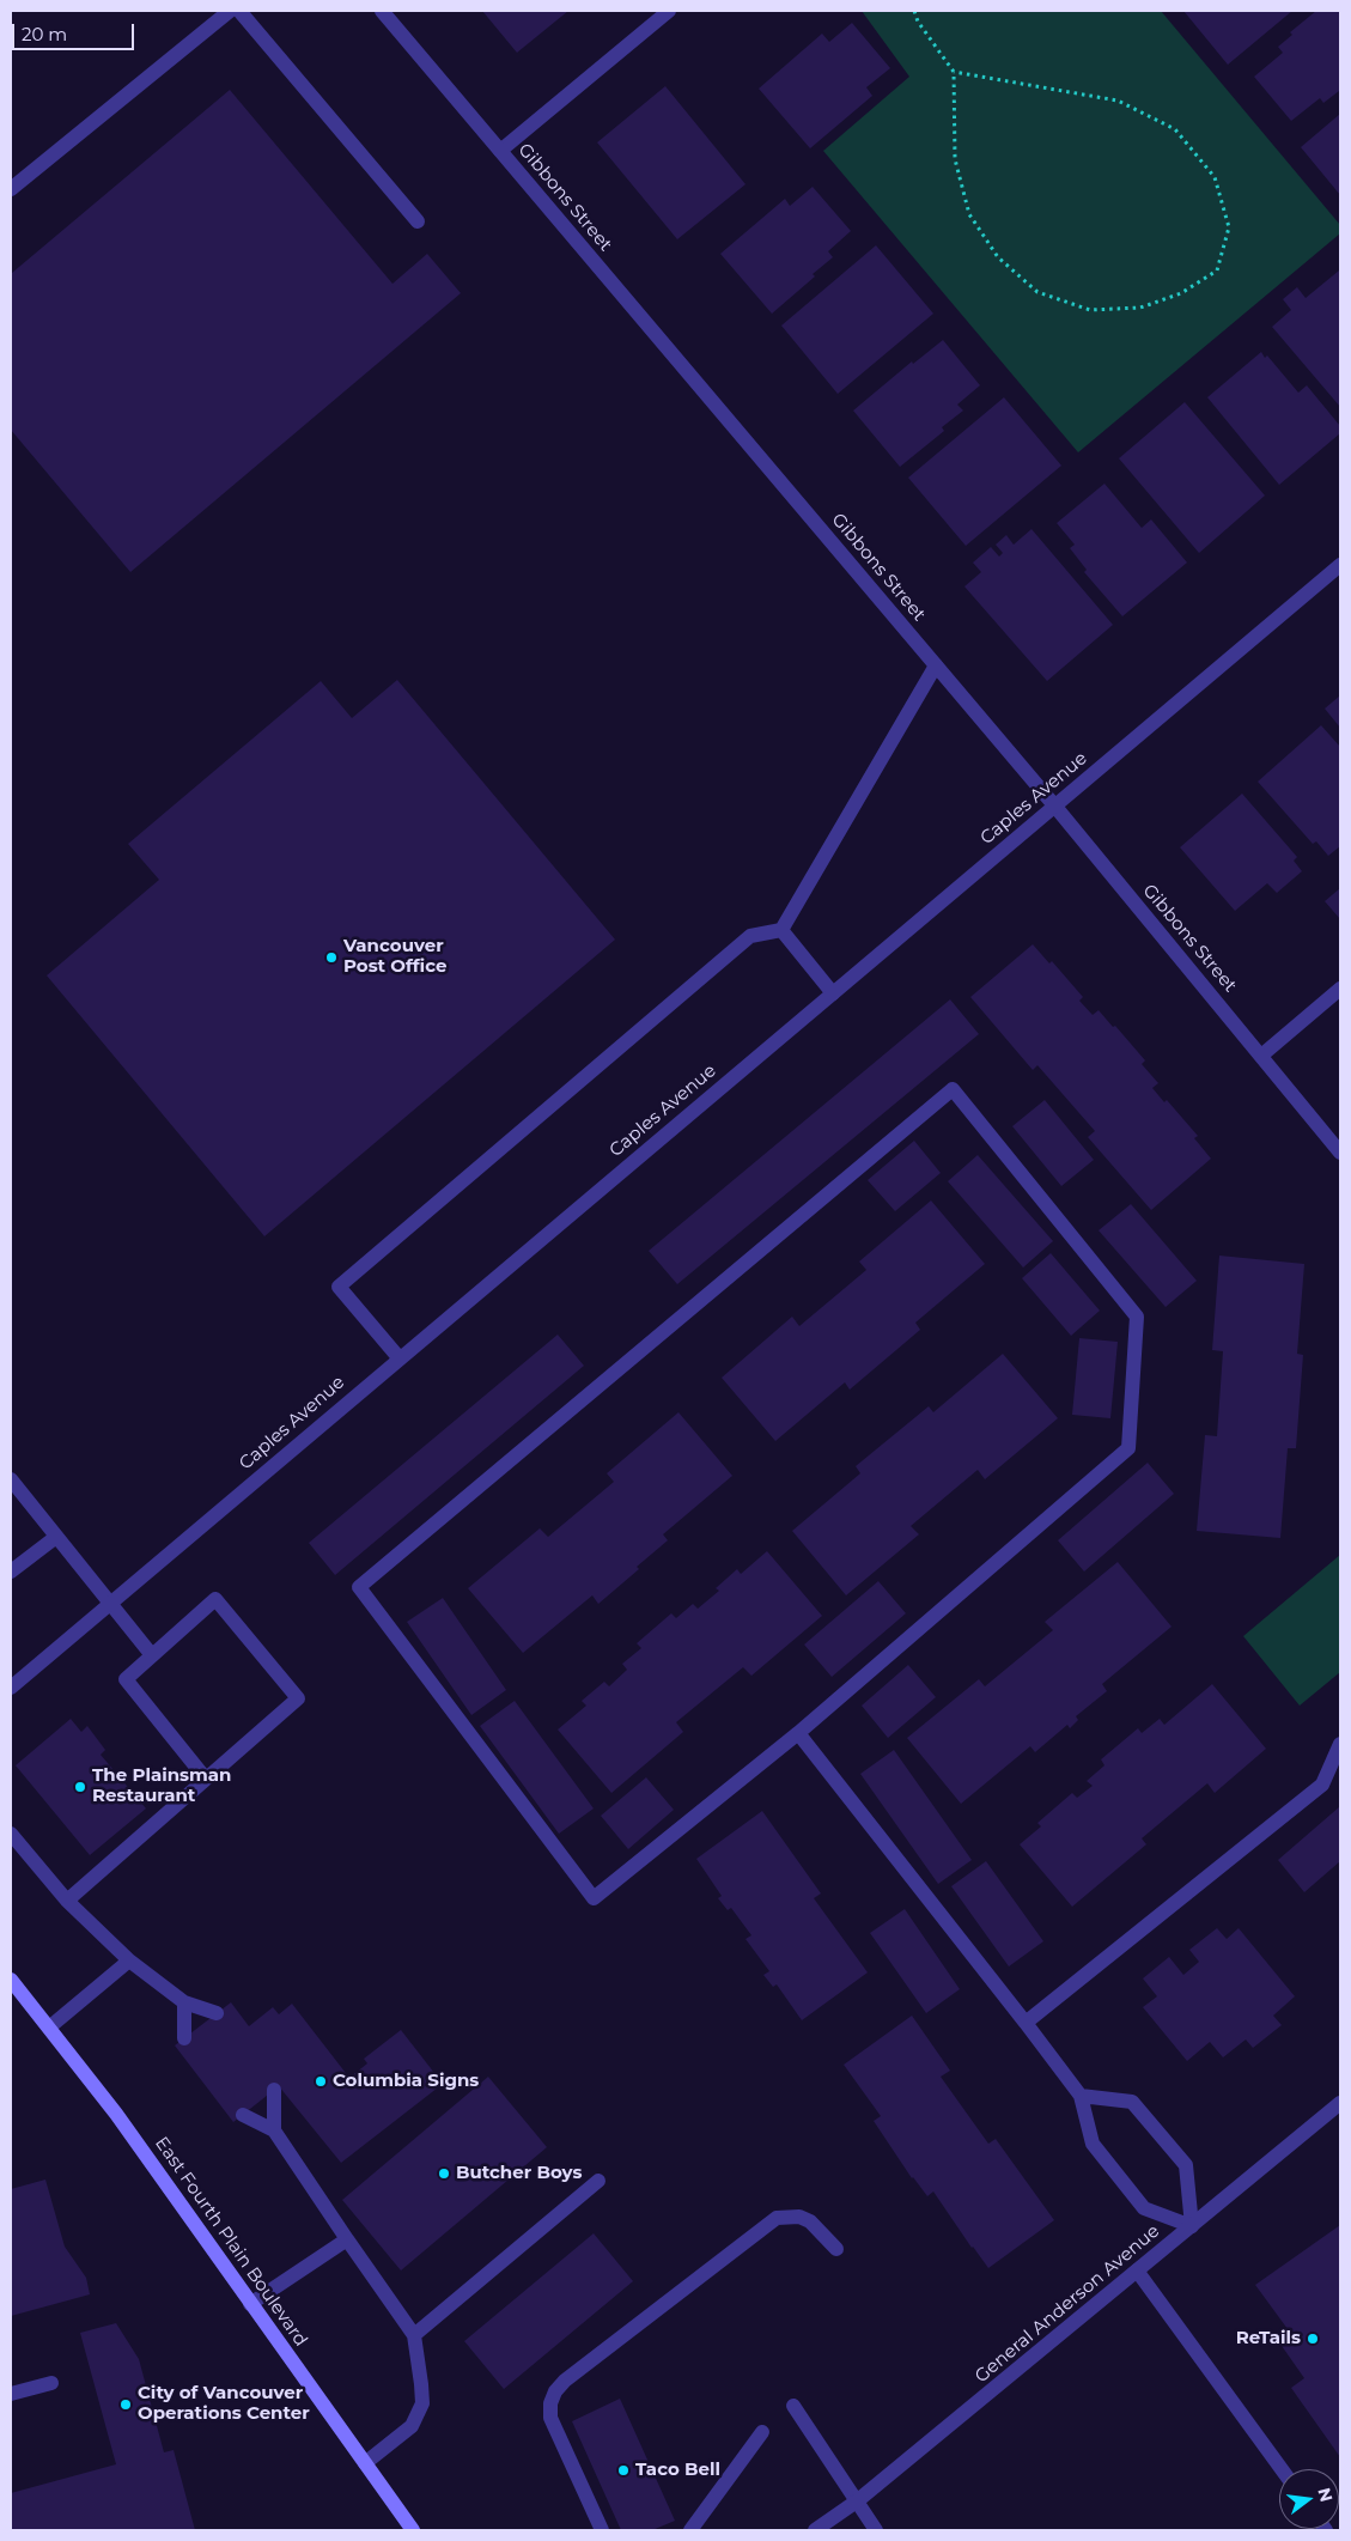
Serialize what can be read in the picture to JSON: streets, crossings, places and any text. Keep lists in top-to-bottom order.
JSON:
{
  "streets": {
    "main road": ["East Fourth Plain Boulevard"],
    "street": ["Gibbons Street", "Caples Avenue", "General Anderson Avenue"]
  },
  "crossings": [
    ["Gibbons Street", "Caples Avenue"]
  ],
  "places": [
    "Vancouver Post Office",
    "The Plainsman Restaurant",
    "Columbia Signs",
    "Butcher Boys",
    "ReTails",
    "City of Vancouver Operations Center",
    "Taco Bell"
  ],
  "scale_bar": "20 m",
  "north": "right"
}
